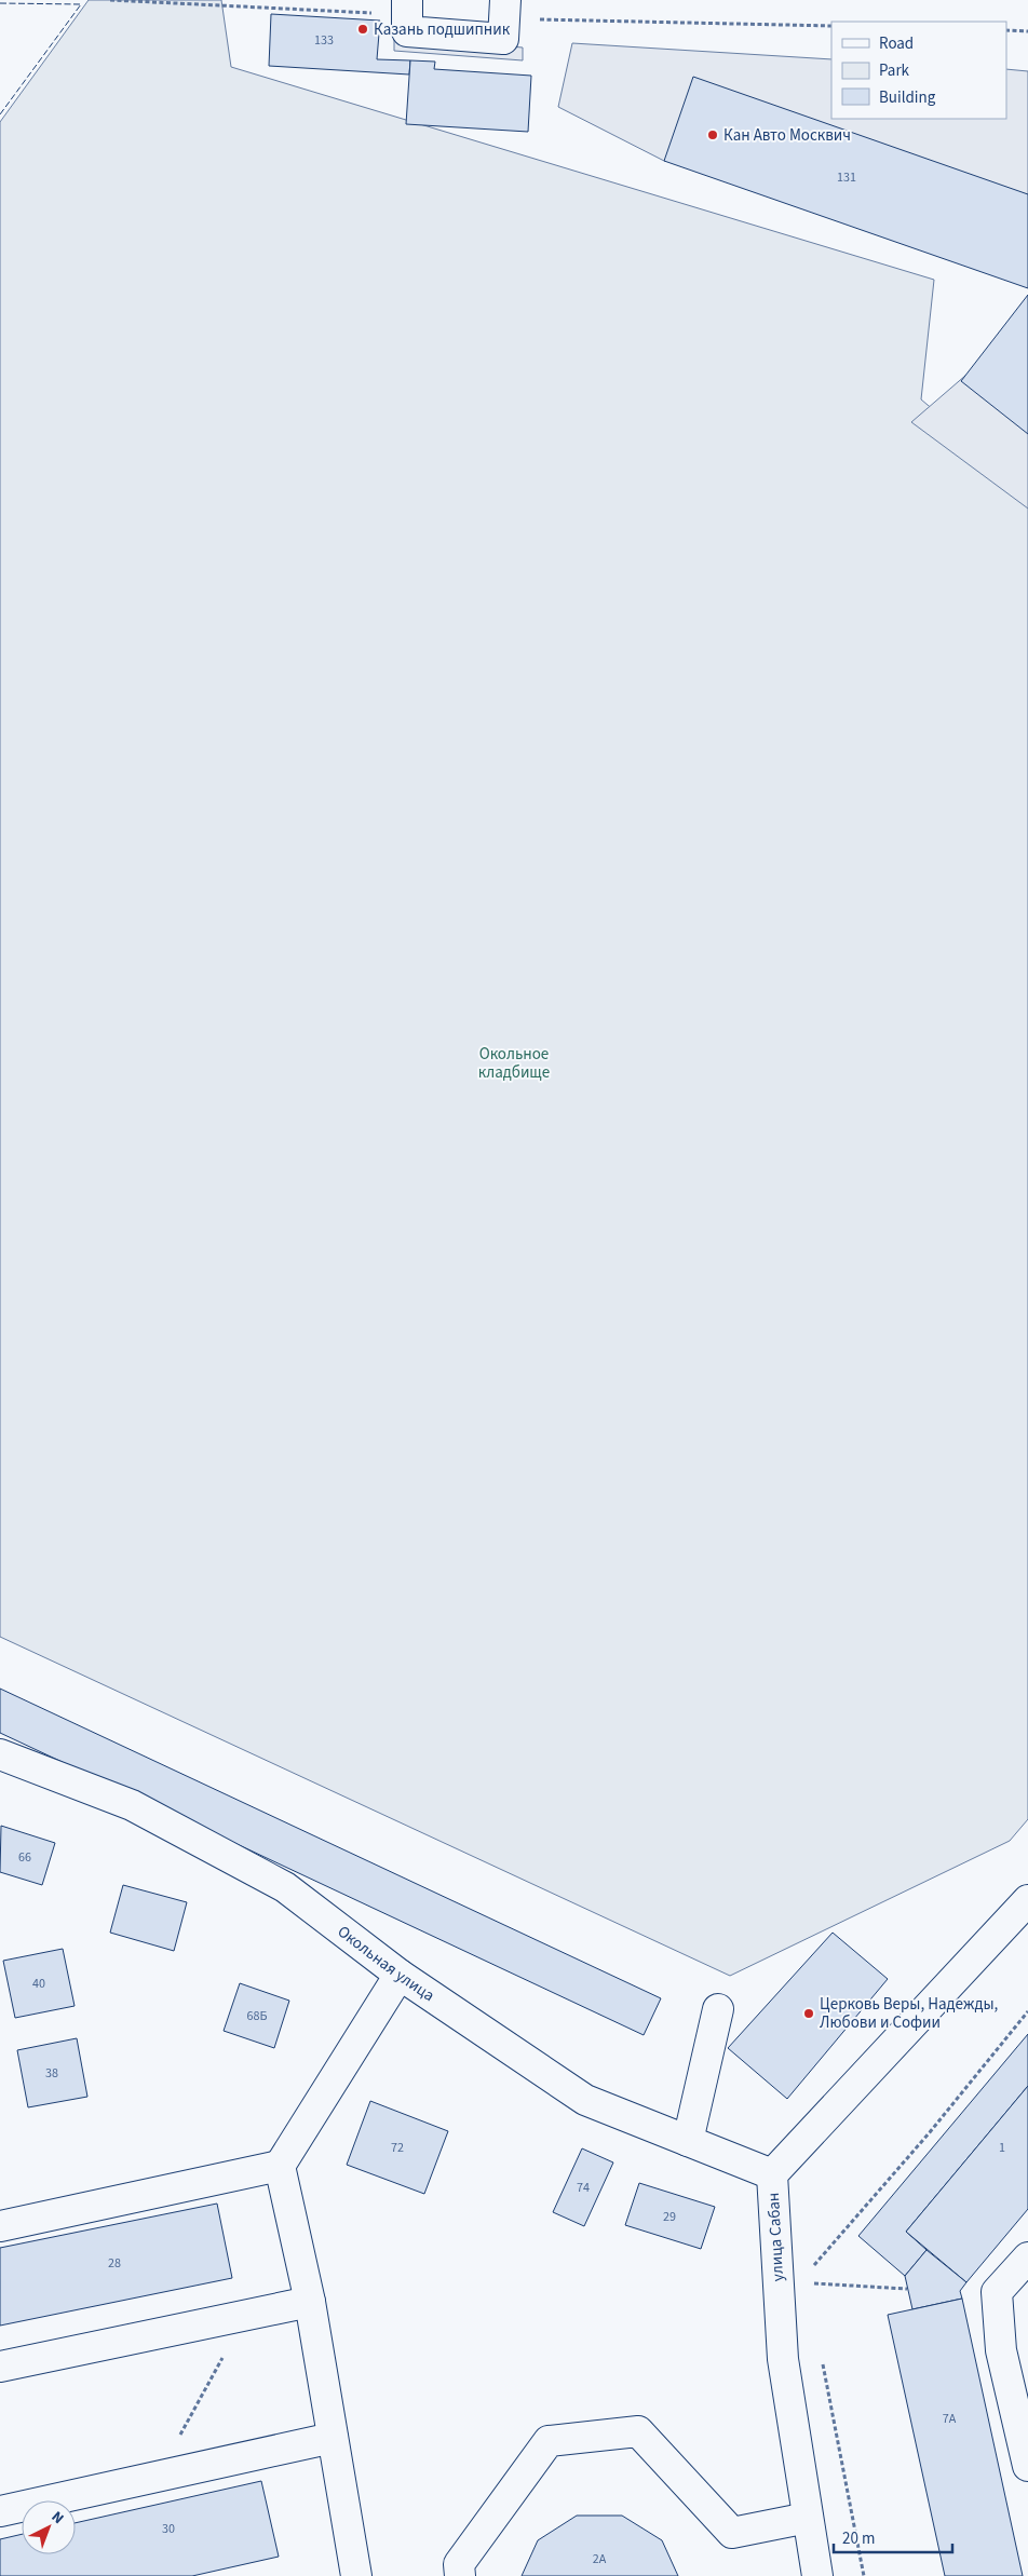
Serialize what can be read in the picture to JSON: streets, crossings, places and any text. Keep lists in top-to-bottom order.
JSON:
{
  "streets": {
    "street": ["Окольная улица", "улица Сабан"]
  },
  "crossings": [
    ["Окольная улица", "улица Сабан"]
  ],
  "parks": ["Окольное кладбище"],
  "places": ["Казань подшипник", "Кан Авто Москвич", "Церковь Веры, Надежды, Любови и Софии"],
  "house_numbers": [
    "133",
    "131",
    "66",
    "40",
    "68Б",
    "38",
    "72",
    "1",
    "74",
    "29",
    "28",
    "7А",
    "30",
    "2А"
  ],
  "legend": ["Road", "Park", "Building"],
  "scale_bar": "20 m",
  "north": "top right"
}
